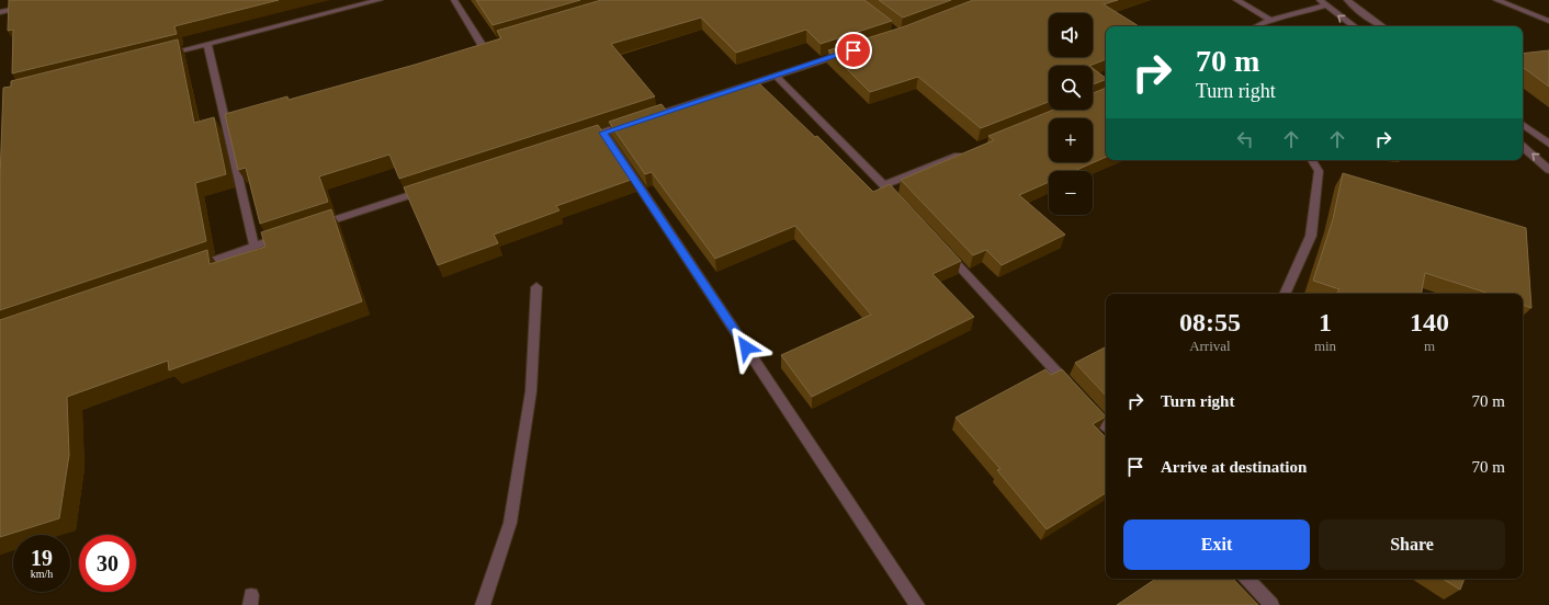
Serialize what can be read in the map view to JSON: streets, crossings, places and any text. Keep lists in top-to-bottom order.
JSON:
{
  "page": {
    "map_buttons": ["+", "−"],
    "turn": ["70 m", "Turn right"],
    "eta": [
      "08:55",
      "Arrival",
      "1",
      "min",
      "140",
      "m"
    ],
    "list": [
      {
        "name": "Turn right",
        "value": "70 m"
      },
      {
        "name": "Arrive at destination",
        "value": "70 m"
      }
    ],
    "buttons": ["Exit", "Share"],
    "speed": "19 km/h",
    "limit": "30"
  }
}
